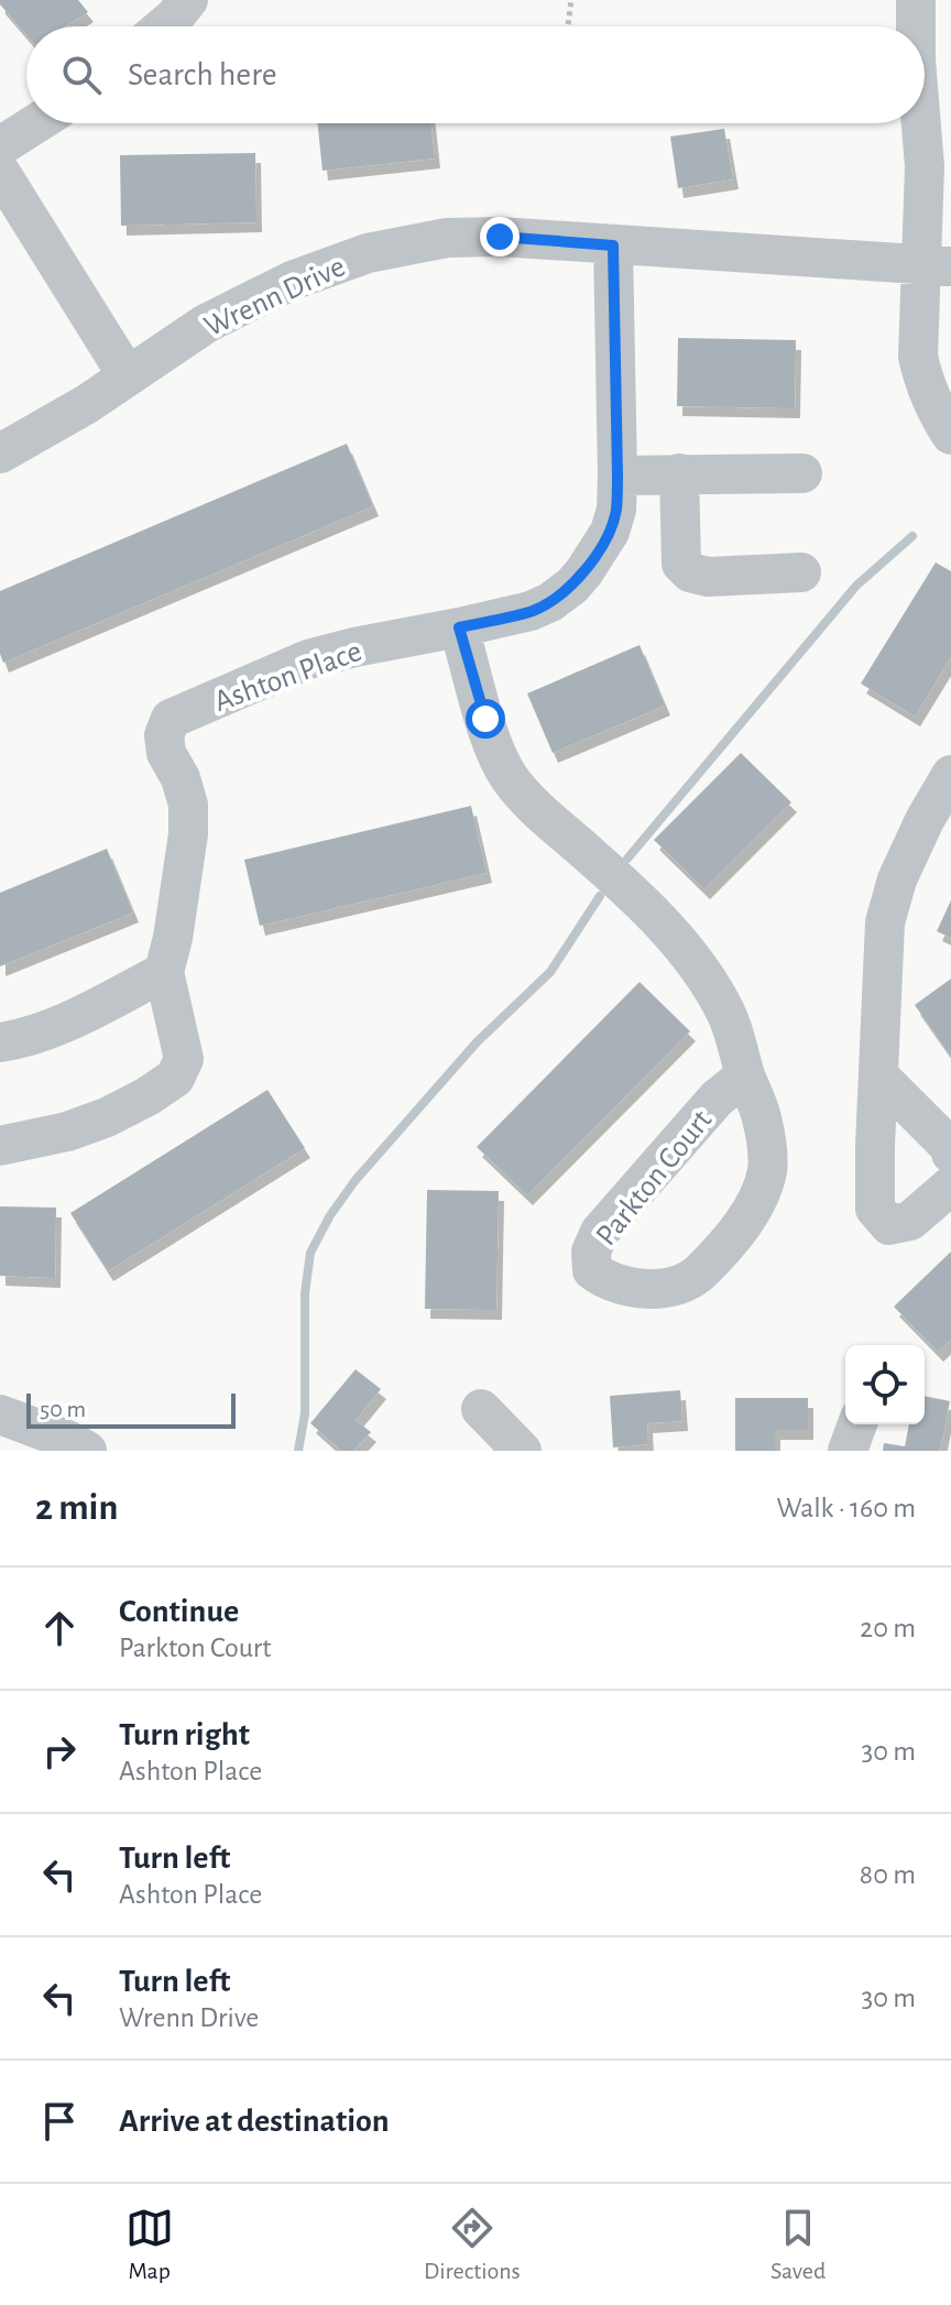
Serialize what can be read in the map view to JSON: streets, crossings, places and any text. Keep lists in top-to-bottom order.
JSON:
{
  "streets": {
    "street": ["Wrenn Drive", "Ashton Place", "Parkton Court"]
  },
  "crossings": [
    ["Wrenn Drive", "Ashton Place"],
    ["Ashton Place", "Parkton Court"]
  ],
  "scale_bar": "50 m",
  "page": {
    "search": "Search here",
    "scale": "50 m",
    "heading": ["2 min", "Walk · 160 m"],
    "list": [
      ["Continue", "Parkton Court", "20 m"],
      ["Turn right", "Ashton Place", "30 m"],
      ["Turn left", "Ashton Place", "80 m"],
      ["Turn left", "Wrenn Drive", "30 m"],
      "Arrive at destination"
    ],
    "nav": ["Map", "Directions", "Saved"]
  }
}
